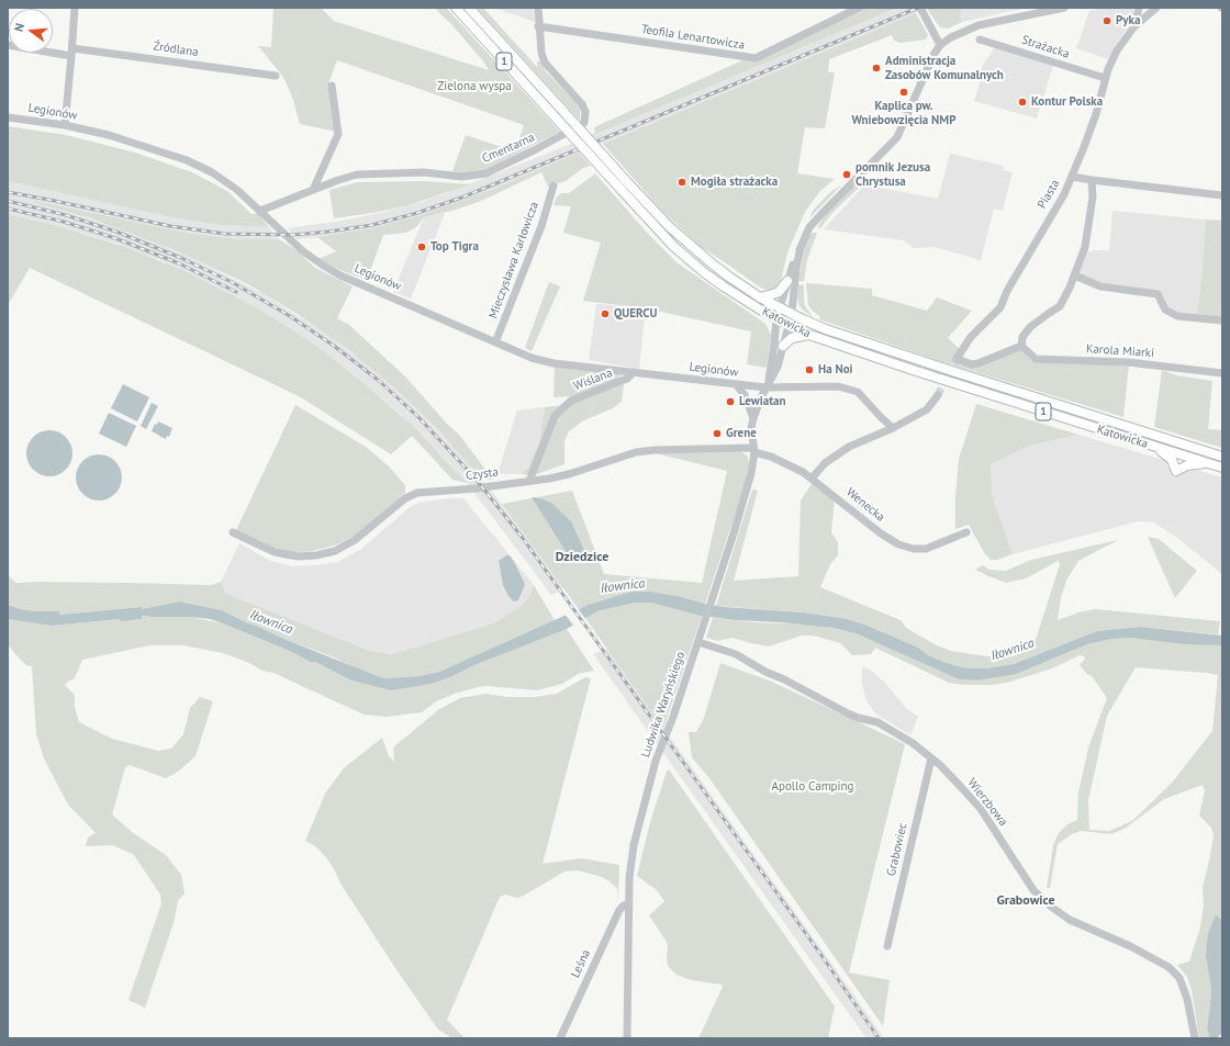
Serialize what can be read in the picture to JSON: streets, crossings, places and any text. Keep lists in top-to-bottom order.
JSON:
{
  "streets": {
    "main road": ["1", "Katowicka"],
    "street": [
      "Teofila Lenartowicza",
      "Strażacka",
      "Źródlana",
      "Legionów",
      "Cmentarna",
      "Piasta",
      "Mieczysława Karłowicza",
      "Karola Miarki",
      "Wiślana",
      "Czysta",
      "Wenecka",
      "Ludwika Waryńskiego",
      "Wierzbowa",
      "Grabowiec",
      "Leśna"
    ]
  },
  "crossings": [
    ["Teofila Lenartowicza", "Cmentarna"],
    ["Strażacka", "Piasta"],
    ["Legionów", "Cmentarna"],
    ["Legionów", "Mieczysława Karłowicza"],
    ["Legionów", "Wiślana"],
    ["Legionów", "Ludwika Waryńskiego"],
    ["Piasta", "Karola Miarki"],
    ["Wiślana", "Czysta"],
    ["Czysta", "Wenecka"],
    ["Czysta", "Ludwika Waryńskiego"],
    ["Wenecka", "Ludwika Waryńskiego"],
    ["Ludwika Waryńskiego", "Wierzbowa"],
    ["Ludwika Waryńskiego", "Leśna"],
    ["Wierzbowa", "Grabowiec"]
  ],
  "districts": ["Dziedzice", "Grabowice"],
  "water": ["Iłownica"],
  "parks": ["Zielona wyspa", "Apollo Camping"],
  "places": [
    "Pyka",
    "Administracja Zasobów Komunalnych",
    "Kaplica pw. Wniebowzięcia NMP",
    "Kontur Polska",
    "pomnik Jezusa Chrystusa",
    "Mogiła strażacka",
    "Top Tigra",
    "QUERCU",
    "Ha Noi",
    "Lewiatan",
    "Grene"
  ],
  "north": "left"
}
